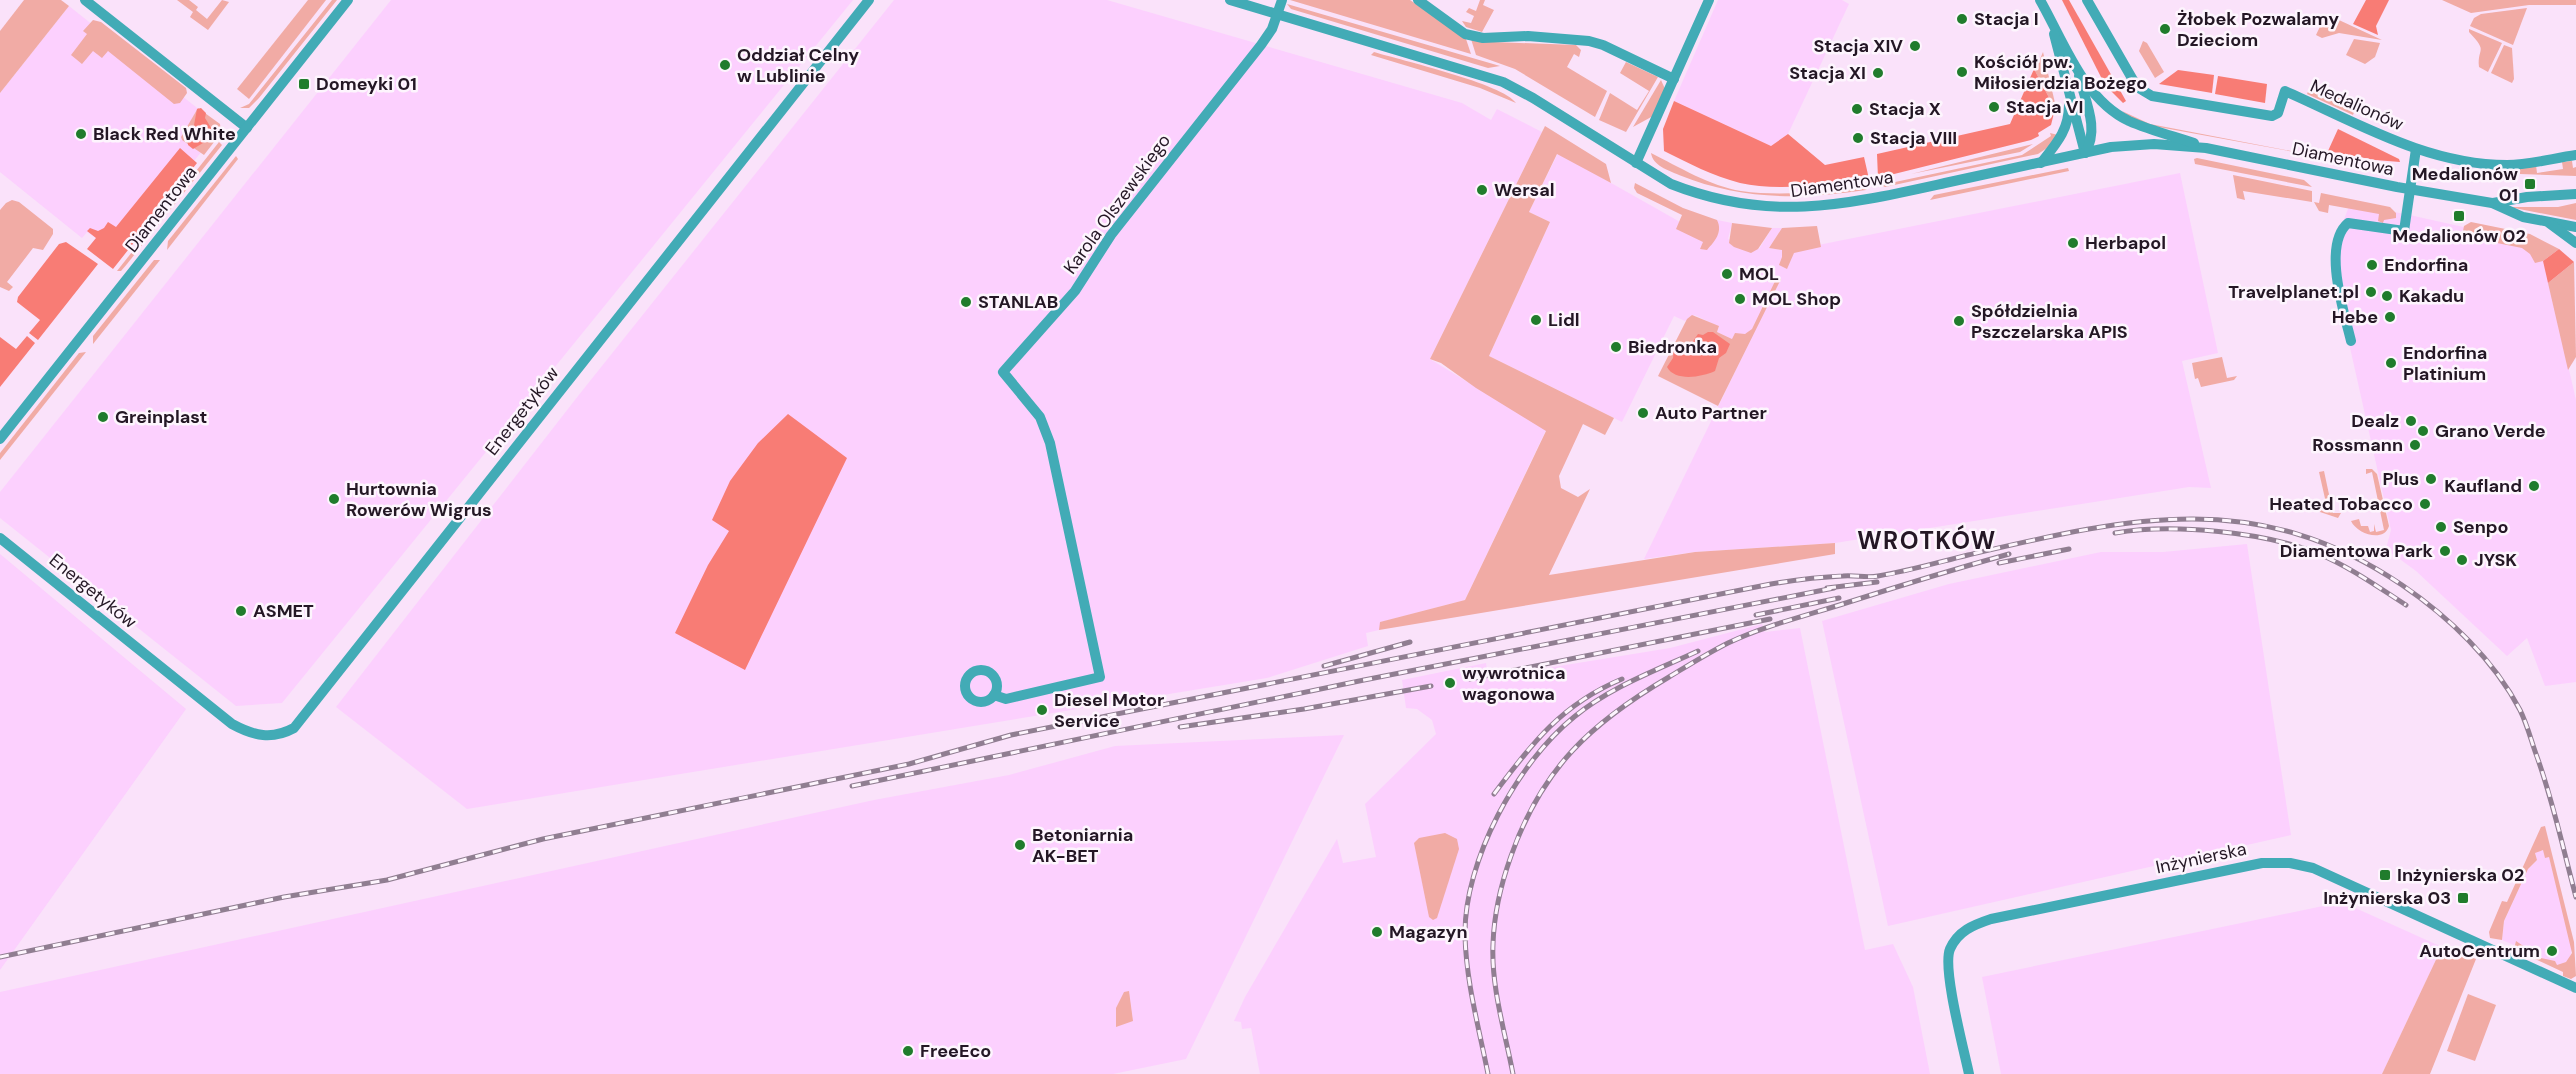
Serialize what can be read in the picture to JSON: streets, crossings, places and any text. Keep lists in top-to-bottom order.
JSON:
{
  "streets": {
    "street": [
      "Medalionów",
      "Diamentowa",
      "Karola Olszewskiego",
      "Energetyków",
      "Inżynierska"
    ]
  },
  "crossings": [
    ["Diamentowa", "Karola Olszewskiego"]
  ],
  "districts": ["WROTKÓW"],
  "places": {
    "other": [
      "Stacja I",
      "Żłobek Pozwalamy Dzieciom",
      "Stacja XIV",
      "Oddział Celny w Lublinie",
      "Kościół pw. Miłosierdzia Bożego",
      "Stacja XI",
      "Stacja VI",
      "Stacja X",
      "Black Red White",
      "Stacja VIII",
      "Wersal",
      "Herbapol",
      "Endorfina",
      "MOL",
      "Travelplanet.pl",
      "Kakadu",
      "MOL Shop",
      "STANLAB",
      "Hebe",
      "Lidl",
      "Spółdzielnia Pszczelarska APIS",
      "Biedronka",
      "Endorfina Platinium",
      "Auto Partner",
      "Greinplast",
      "Dealz",
      "Grano Verde",
      "Rossmann",
      "Plus",
      "Kaufland",
      "Hurtownia Rowerów Wigrus",
      "Heated Tobacco",
      "Senpo",
      "Diamentowa Park",
      "JYSK",
      "ASMET",
      "wywrotnica wagonowa",
      "Diesel Motor Service",
      "Betoniarnia AK-BET",
      "Magazyn",
      "AutoCentrum",
      "FreeEco"
    ],
    "transit": [
      "Domeyki 01",
      "Medalionów 01",
      "Medalionów 02",
      "Inżynierska 02",
      "Inżynierska 03"
    ]
  }
}
